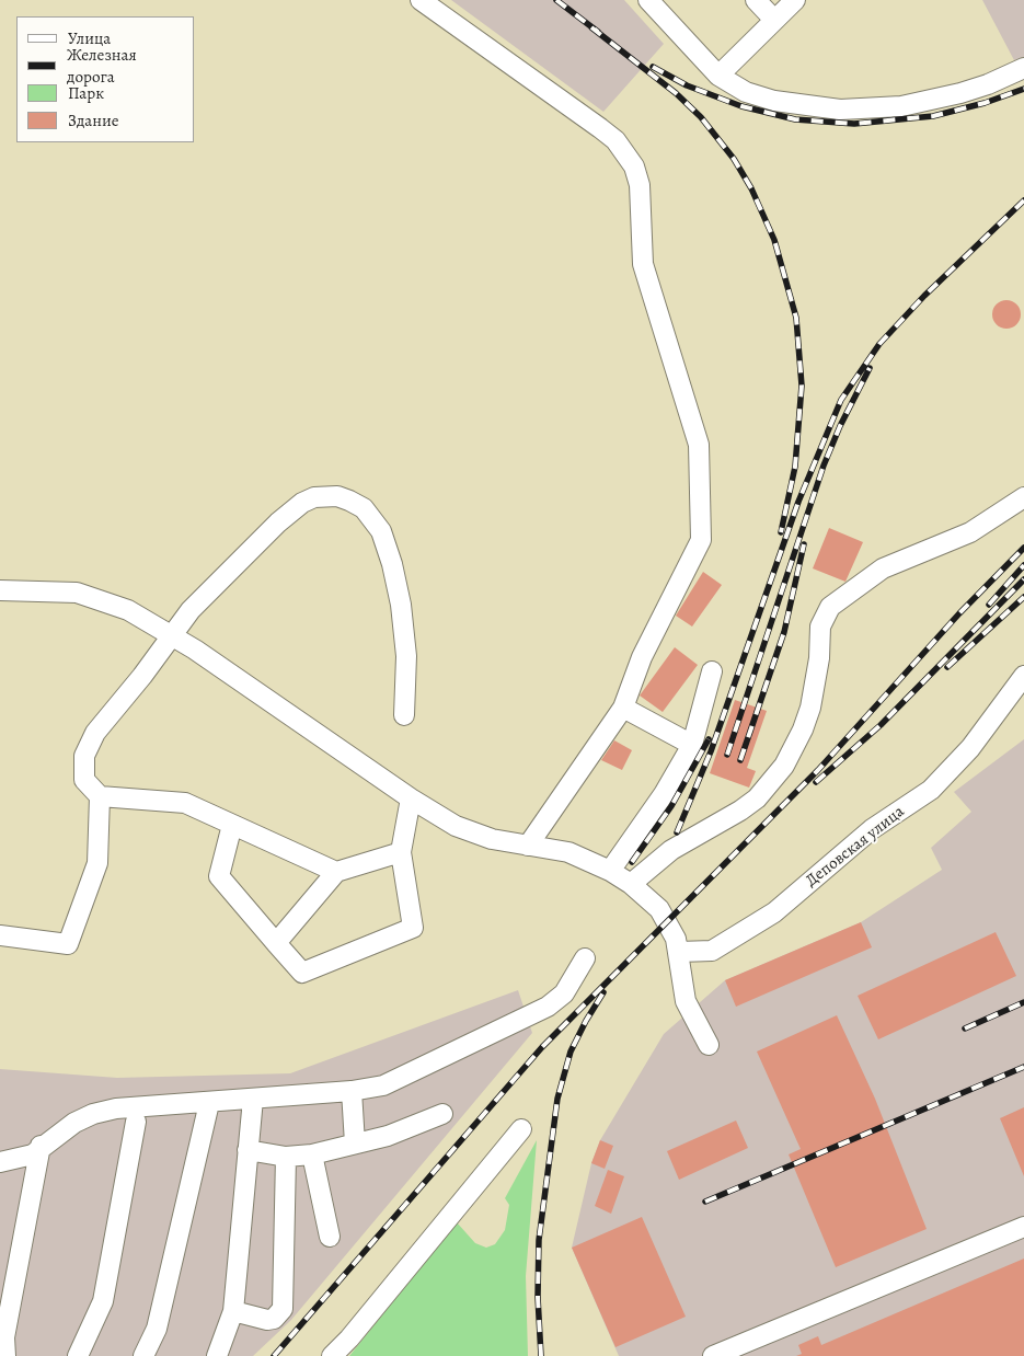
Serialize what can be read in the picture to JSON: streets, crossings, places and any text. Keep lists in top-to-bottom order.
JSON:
{
  "streets": {
    "street": ["Деповская улица"]
  },
  "legend": [
    "Улица",
    "Железная дорога",
    "Парк",
    "Здание"
  ]
}
